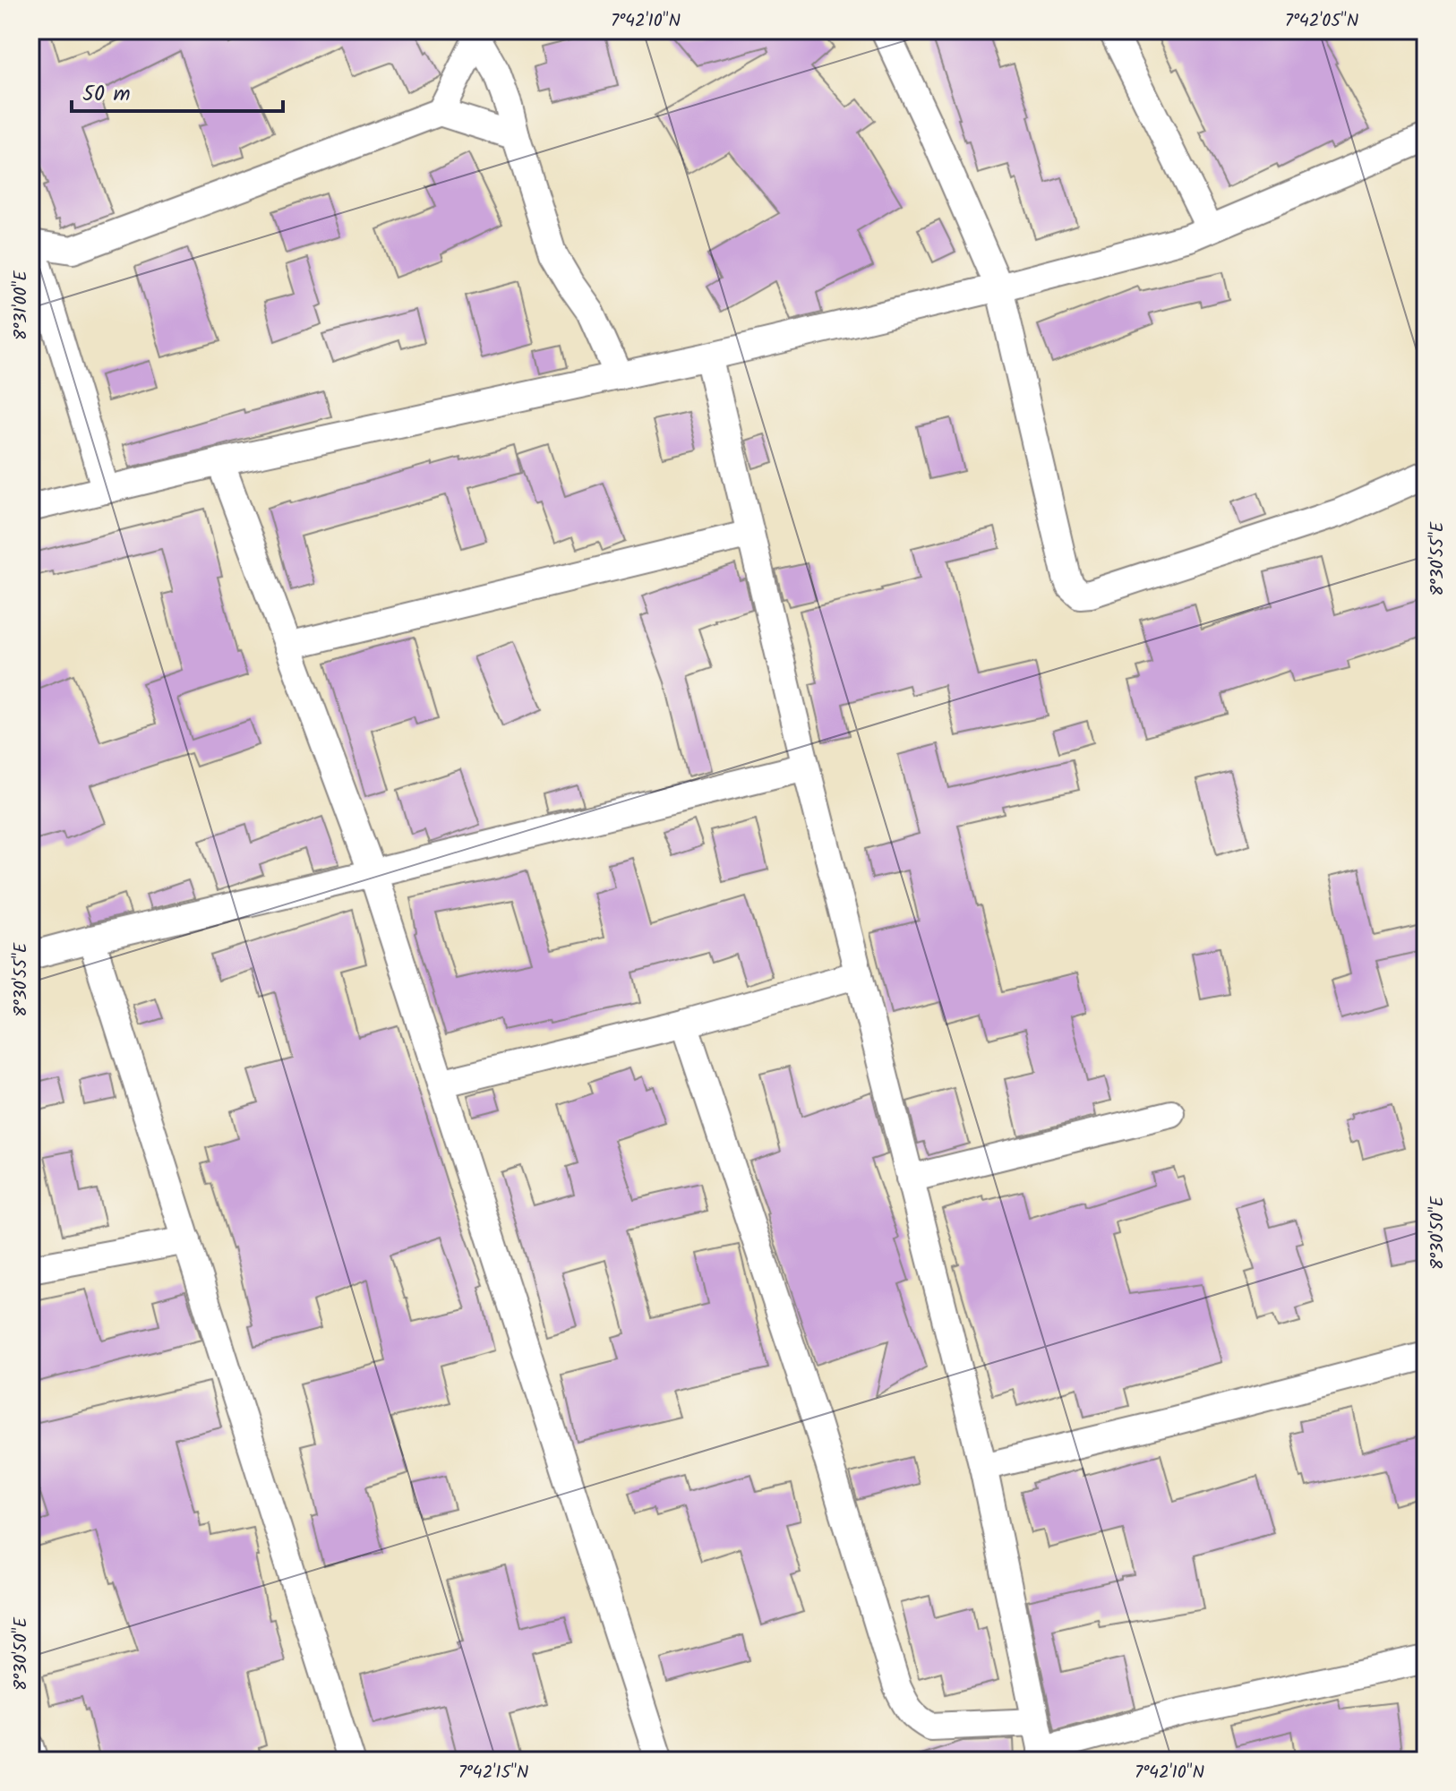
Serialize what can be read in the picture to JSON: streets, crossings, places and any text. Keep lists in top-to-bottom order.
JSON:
{
  "scale_bar": "50 m",
  "coordinates": [
    "7°42'10\"N",
    "7°42'05\"N",
    "8°31'00\"E",
    "8°30'55\"E",
    "8°30'50\"E",
    "7°42'15\"N"
  ]
}
